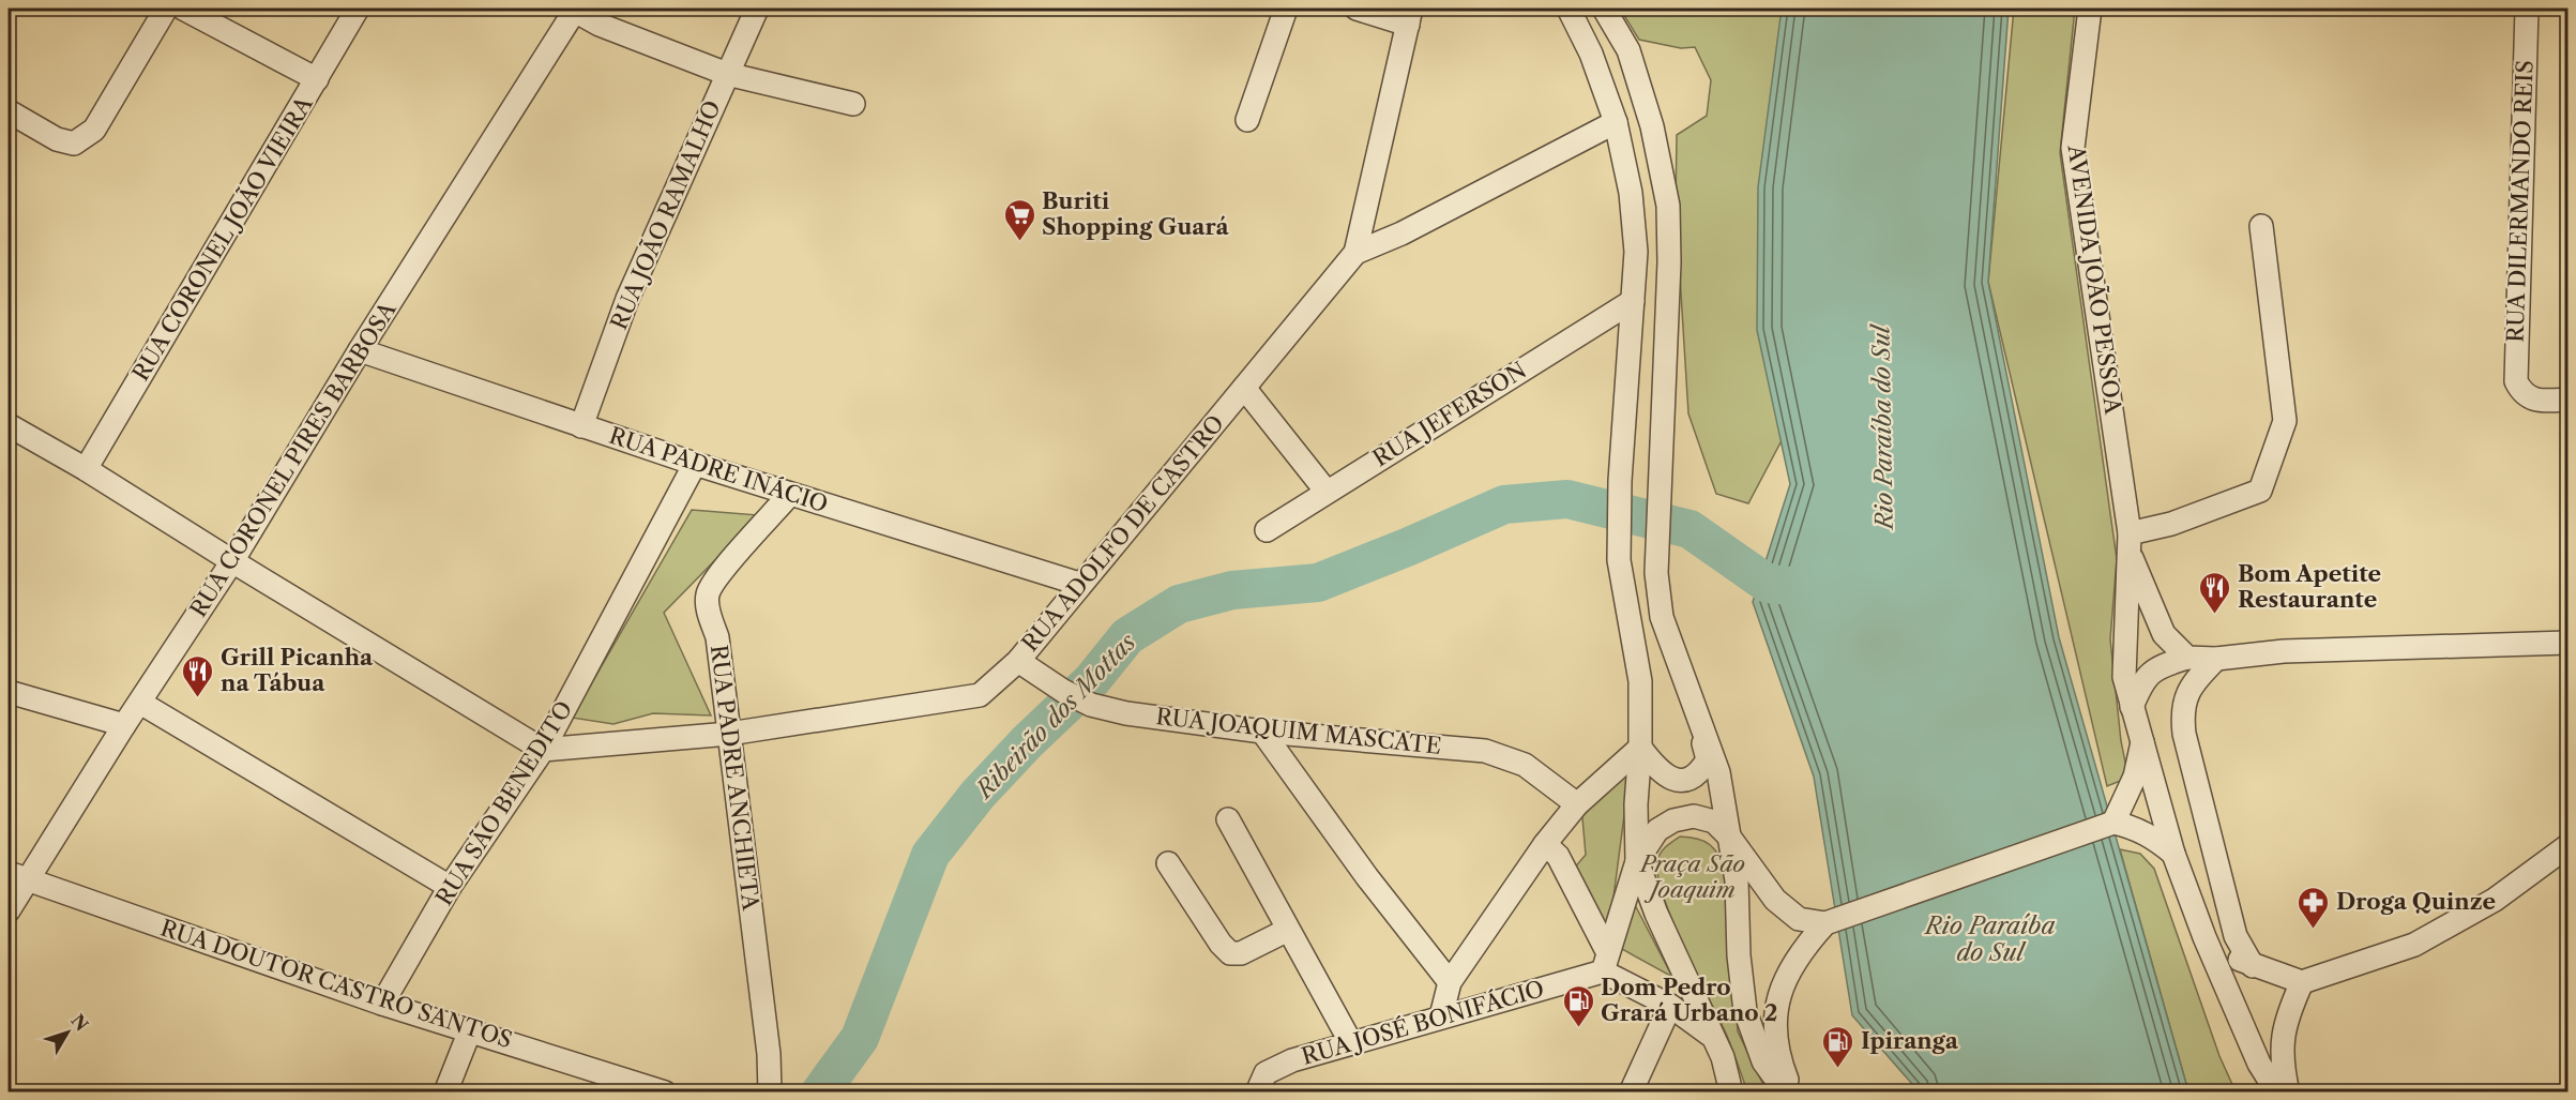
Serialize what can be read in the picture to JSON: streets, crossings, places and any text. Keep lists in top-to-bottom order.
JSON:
{
  "streets": {
    "street": [
      "RUA DILERMANDO REIS",
      "RUA JOÃO RAMALHO",
      "RUA CORONEL JOÃO VIEIRA",
      "AVENIDA JOÃO PESSOA",
      "RUA JEFERSON",
      "RUA CORONEL PIRES BARBOSA",
      "RUA PADRE INÁCIO",
      "RUA ADOLFO DE CASTRO",
      "RUA JOAQUIM MASCATE",
      "RUA PADRE ANCHIETA",
      "RUA SÃO BENEDITO",
      "RUA DOUTOR CASTRO SANTOS",
      "RUA JOSÉ BONIFÁCIO"
    ]
  },
  "crossings": [
    ["RUA JOÃO RAMALHO", "RUA PADRE INÁCIO"],
    ["RUA CORONEL PIRES BARBOSA", "RUA PADRE INÁCIO"],
    ["RUA CORONEL PIRES BARBOSA", "RUA DOUTOR CASTRO SANTOS"],
    ["RUA PADRE INÁCIO", "RUA ADOLFO DE CASTRO"],
    ["RUA PADRE INÁCIO", "RUA PADRE ANCHIETA"],
    ["RUA PADRE INÁCIO", "RUA SÃO BENEDITO"],
    ["RUA ADOLFO DE CASTRO", "RUA JOAQUIM MASCATE"],
    ["RUA ADOLFO DE CASTRO", "RUA PADRE ANCHIETA"],
    ["RUA ADOLFO DE CASTRO", "RUA SÃO BENEDITO"],
    ["RUA SÃO BENEDITO", "RUA DOUTOR CASTRO SANTOS"]
  ],
  "water": ["Rio Paraíba do Sul", "Ribeirão dos Mottas"],
  "parks": ["Praça São Joaquim"],
  "places": {
    "supermarket": ["Buriti Shopping Guará"],
    "restaurant": ["Bom Apetite Restaurante", "Grill Picanha na Tábua"],
    "pharmacy": ["Droga Quinze"],
    "fuel station": ["Dom Pedro Grará Urbano 2", "Ipiranga"]
  },
  "north": "top right"
}
